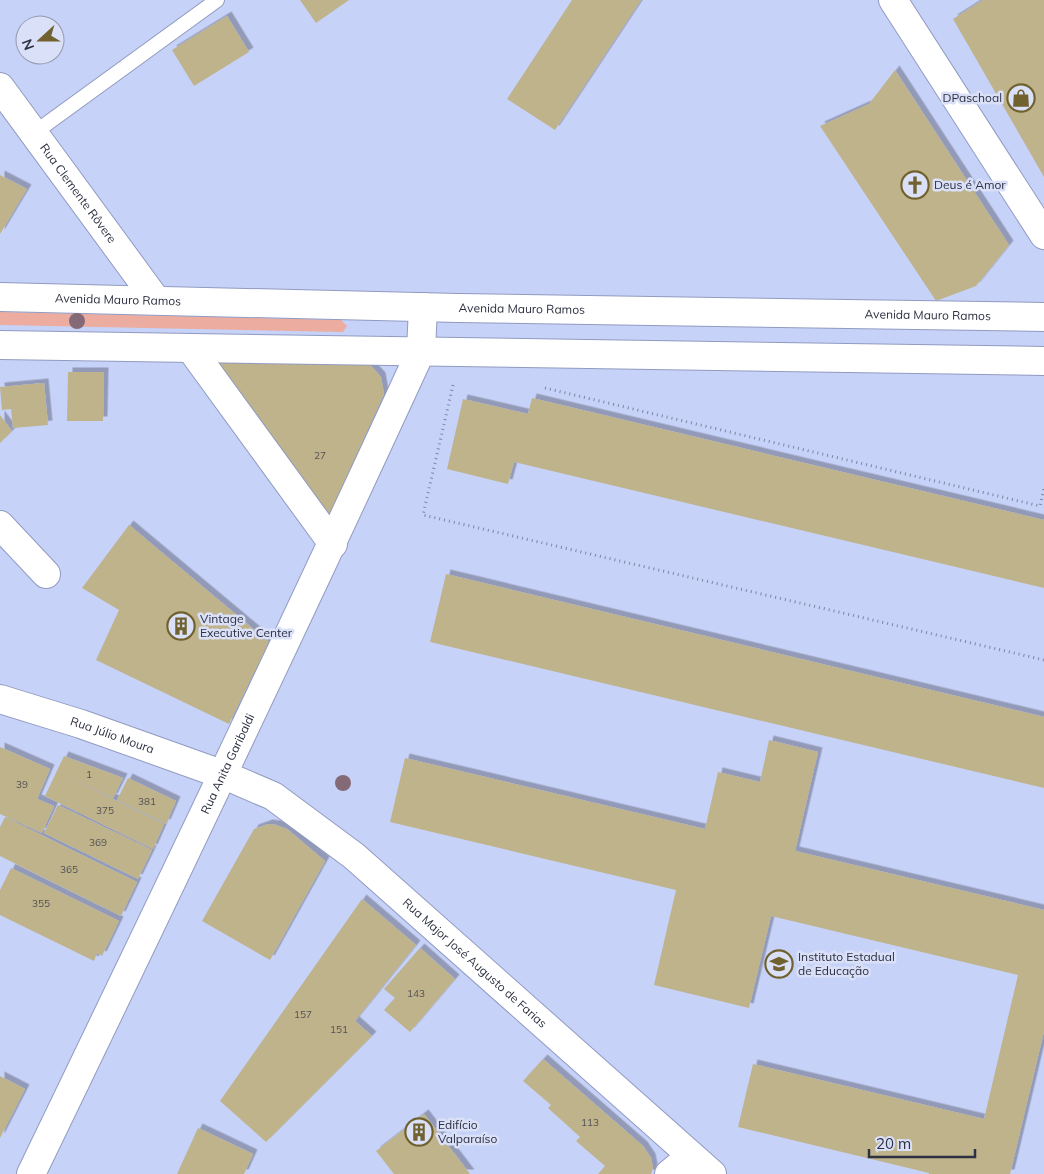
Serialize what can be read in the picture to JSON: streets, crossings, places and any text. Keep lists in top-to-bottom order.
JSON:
{
  "streets": {
    "street": [
      "Rua Clemente Rôvere",
      "Avenida Mauro Ramos",
      "Rua Júlio Moura",
      "Rua Anita Garibaldi",
      "Rua Major José Augusto de Farias"
    ]
  },
  "crossings": [
    ["Rua Clemente Rôvere", "Avenida Mauro Ramos"],
    ["Rua Júlio Moura", "Rua Anita Garibaldi"],
    ["Rua Júlio Moura", "Rua Major José Augusto de Farias"],
    ["Rua Anita Garibaldi", "Rua Major José Augusto de Farias"]
  ],
  "places": {
    "shop": ["DPaschoal"],
    "church": ["Deus é Amor"],
    "building": ["Vintage Executive Center", "Edifício Valparaíso"],
    "school or university": ["Instituto Estadual de Educação"]
  },
  "house_numbers": [
    "27",
    "1",
    "39",
    "381",
    "375",
    "369",
    "365",
    "355",
    "143",
    "157",
    "151",
    "113"
  ],
  "scale_bar": "20 m",
  "north": "left"
}
